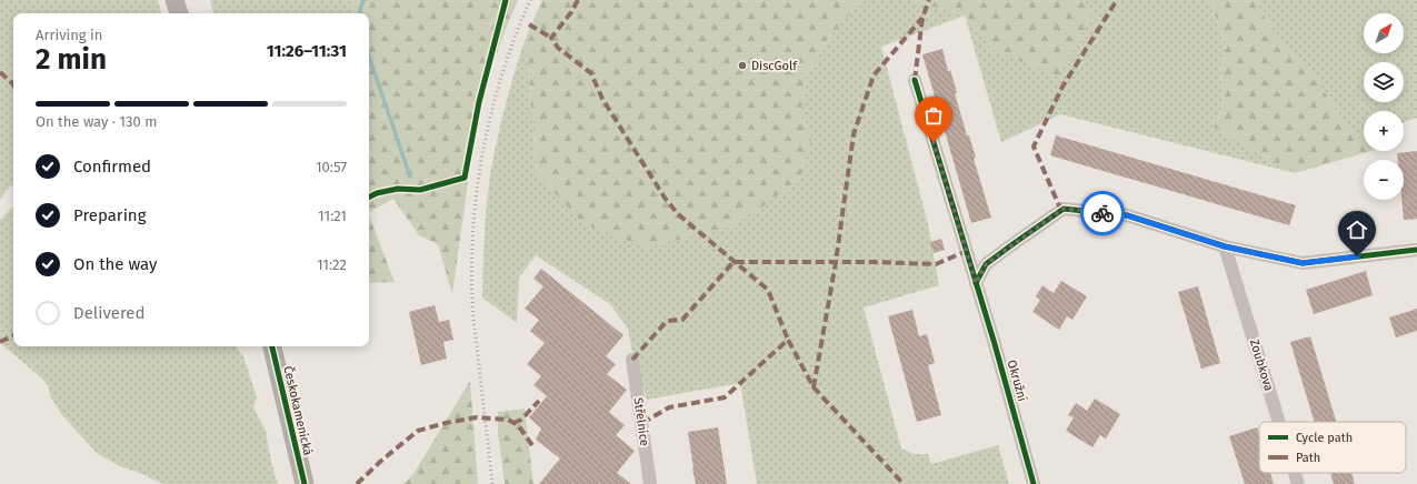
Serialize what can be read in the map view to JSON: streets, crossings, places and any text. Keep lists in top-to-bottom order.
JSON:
{
  "streets": {
    "street": [
      "Zoubkova",
      "Okružní",
      "Českokamenická",
      "Střelnice"
    ]
  },
  "places": ["DiscGolf"],
  "legend": ["Cycle path", "Path"],
  "north": "top right",
  "page": {
    "map_buttons": ["+", "−"],
    "heading": ["2 min", "Arriving in", "11:26–11:31"],
    "bar": "On the way · 130 m",
    "list": [
      ["Confirmed", "10:57"],
      ["Preparing", "11:21"],
      ["On the way", "11:22"],
      "Delivered"
    ]
  }
}
